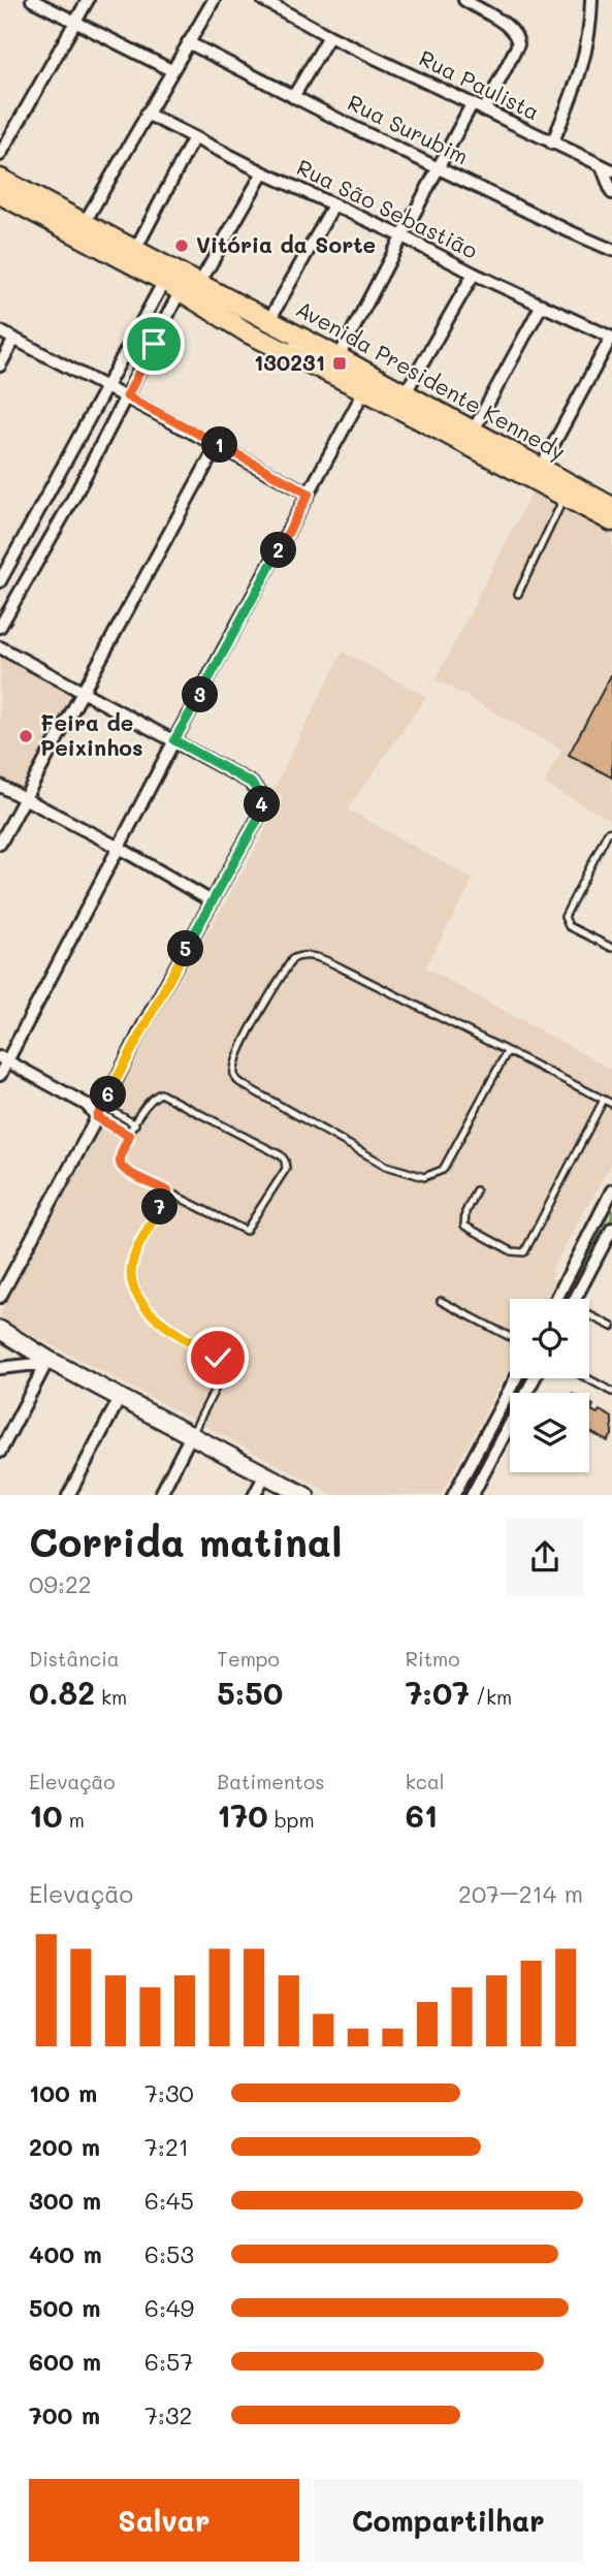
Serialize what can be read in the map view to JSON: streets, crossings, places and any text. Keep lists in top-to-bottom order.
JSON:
{
  "streets": {
    "main road": ["Avenida Presidente Kennedy"],
    "street": ["Rua Paulista", "Rua Surubim", "Rua São Sebastião"]
  },
  "places": {
    "other": ["Vitória da Sorte", "Feira de Peixinhos"],
    "transit": ["130231"]
  },
  "page": {
    "pins": [
      "1",
      "2",
      "3",
      "4",
      "5",
      "6",
      "7"
    ],
    "heading": ["Corrida matinal", "09:22"],
    "stats": [
      ["Distância", "0.82 km"],
      ["Tempo", "5:50"],
      ["Ritmo", "7:07 /km"],
      ["Elevação", "10 m"],
      ["Batimentos", "170 bpm"],
      ["kcal", "61"]
    ],
    "chart": ["Elevação", "207–214 m"],
    "list": [
      {
        "name": "100 m",
        "note": "7:30"
      },
      {
        "name": "200 m",
        "note": "7:21"
      },
      {
        "name": "300 m",
        "note": "6:45"
      },
      {
        "name": "400 m",
        "note": "6:53"
      },
      {
        "name": "500 m",
        "note": "6:49"
      },
      {
        "name": "600 m",
        "note": "6:57"
      },
      {
        "name": "700 m",
        "note": "7:32"
      }
    ],
    "buttons": ["Salvar", "Compartilhar"]
  }
}
